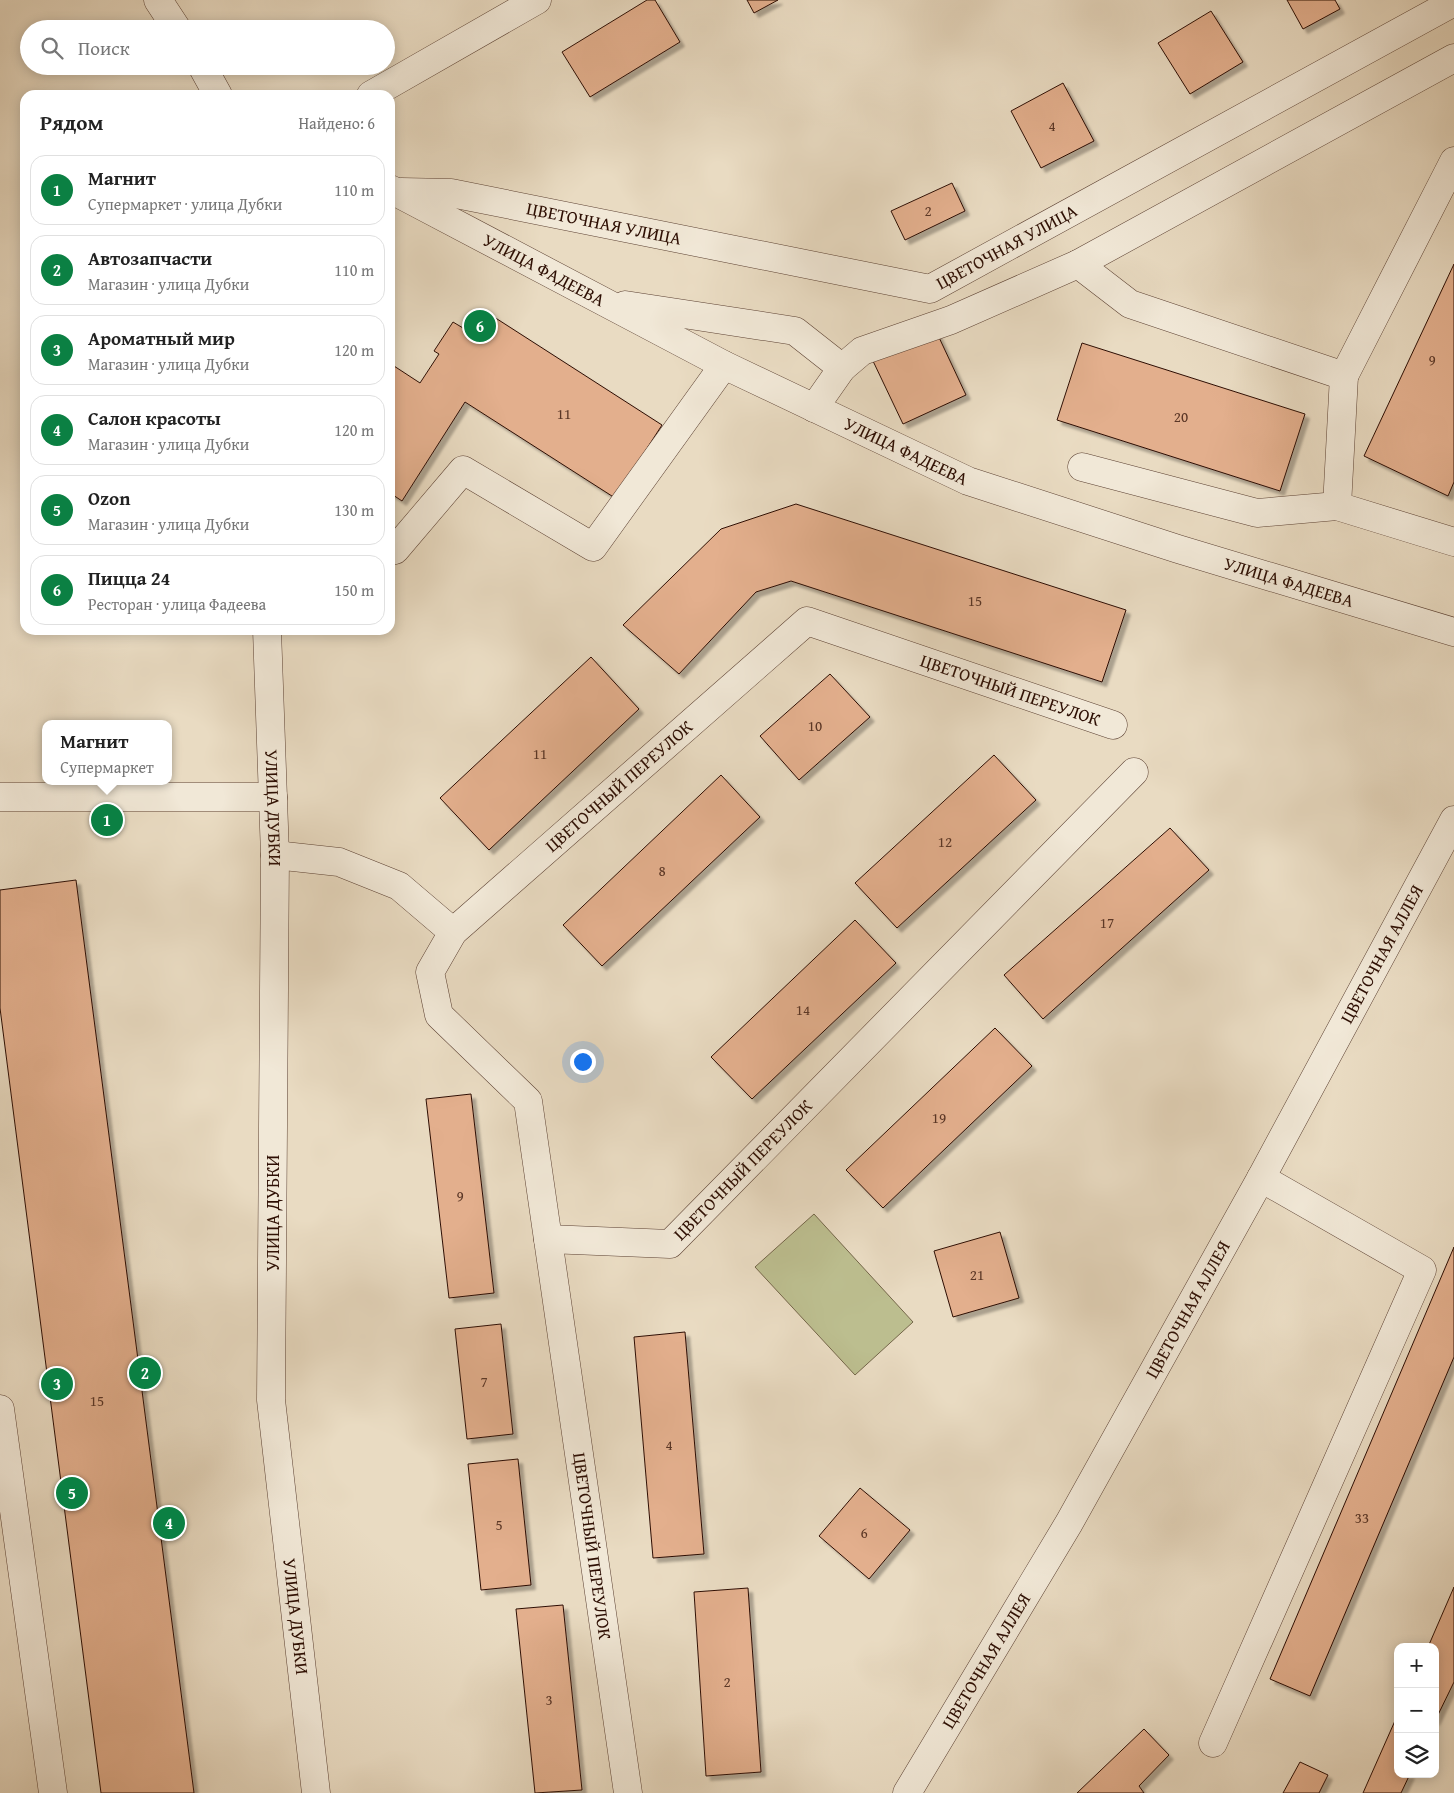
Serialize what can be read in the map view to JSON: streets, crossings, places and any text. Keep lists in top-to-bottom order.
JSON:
{
  "streets": {
    "street": [
      "ЦВЕТОЧНАЯ УЛИЦА",
      "УЛИЦА ФАДЕЕВА",
      "ЦВЕТОЧНЫЙ ПЕРЕУЛОК",
      "УЛИЦА ДУБКИ",
      "ЦВЕТОЧНАЯ АЛЛЕЯ"
    ]
  },
  "house_numbers": [
    "4",
    "2",
    "9",
    "11",
    "20",
    "15",
    "10",
    "11",
    "12",
    "8",
    "17",
    "14",
    "19",
    "9",
    "21",
    "7",
    "15",
    "4",
    "33",
    "5",
    "6",
    "2",
    "3"
  ],
  "page": {
    "search": "Поиск",
    "heading": ["Рядом", "Найдено: 6"],
    "list": [
      {
        "mark": "1",
        "name": "Магнит",
        "note": "Супермаркет · улица Дубки",
        "value": "110 m"
      },
      {
        "mark": "2",
        "name": "Автозапчасти",
        "note": "Магазин · улица Дубки",
        "value": "110 m"
      },
      {
        "mark": "3",
        "name": "Ароматный мир",
        "note": "Магазин · улица Дубки",
        "value": "120 m"
      },
      {
        "mark": "4",
        "name": "Салон красоты",
        "note": "Магазин · улица Дубки",
        "value": "120 m"
      },
      {
        "mark": "5",
        "name": "Ozon",
        "note": "Магазин · улица Дубки",
        "value": "130 m"
      },
      {
        "mark": "6",
        "name": "Пицца 24",
        "note": "Ресторан · улица Фадеева",
        "value": "150 m"
      }
    ],
    "pins": [
      "6",
      "1",
      "2",
      "3",
      "5",
      "4"
    ],
    "popup": ["Магнит", "Супермаркет"],
    "map_buttons": ["+", "−"]
  }
}
